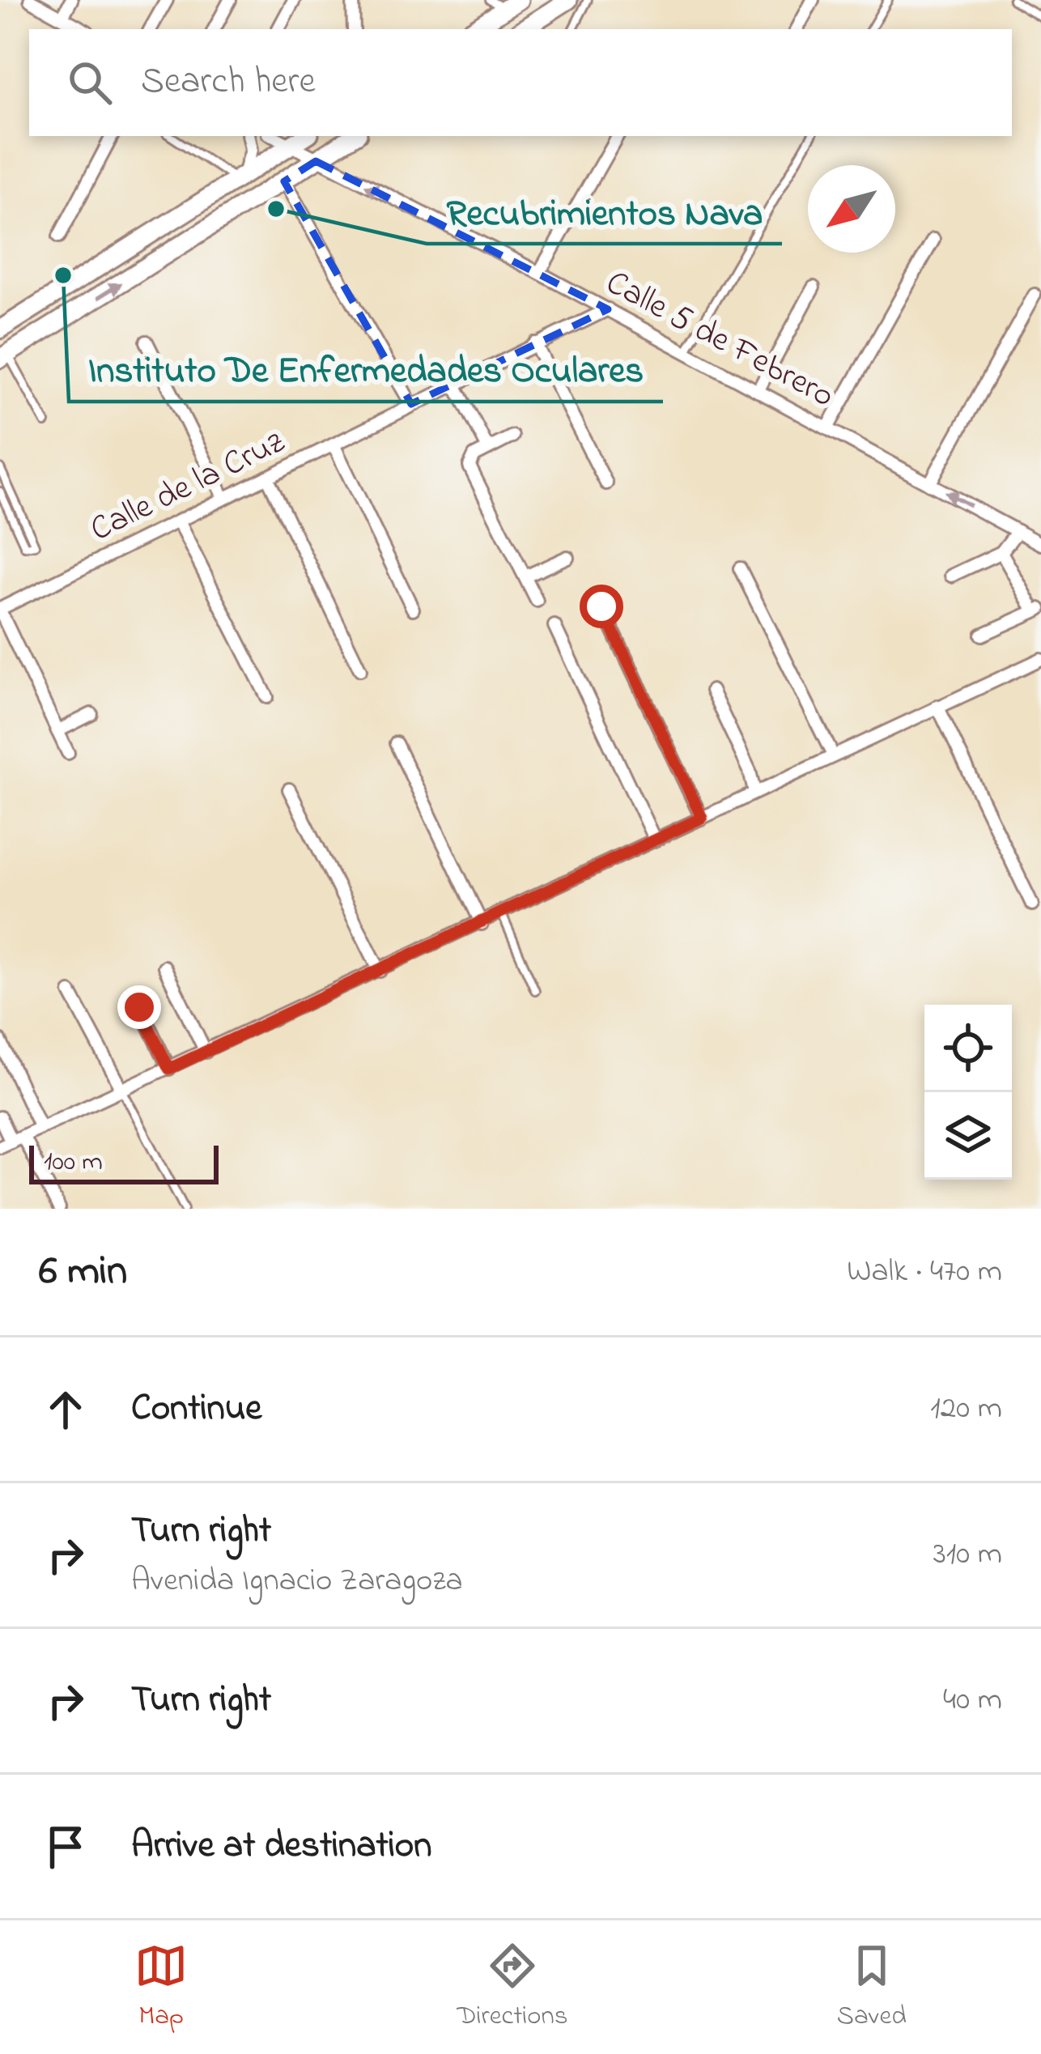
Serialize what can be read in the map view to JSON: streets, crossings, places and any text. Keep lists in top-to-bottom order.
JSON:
{
  "streets": {
    "street": ["Calle 5 de Febrero", "Calle de la Cruz"]
  },
  "crossings": [
    ["Calle 5 de Febrero", "Calle de la Cruz"]
  ],
  "one_way": ["Calle 5 de Febrero"],
  "places": ["Recubrimientos Nava", "Instituto De Enfermedades Oculares"],
  "scale_bar": "100 m",
  "north": "bottom left",
  "page": {
    "search": "Search here",
    "scale": "100 m",
    "heading": ["6 min", "Walk · 470 m"],
    "list": [
      ["Continue", "120 m"],
      ["Turn right", "Avenida Ignacio Zaragoza", "310 m"],
      ["Turn right", "40 m"],
      "Arrive at destination"
    ],
    "nav": ["Map", "Directions", "Saved"]
  }
}
